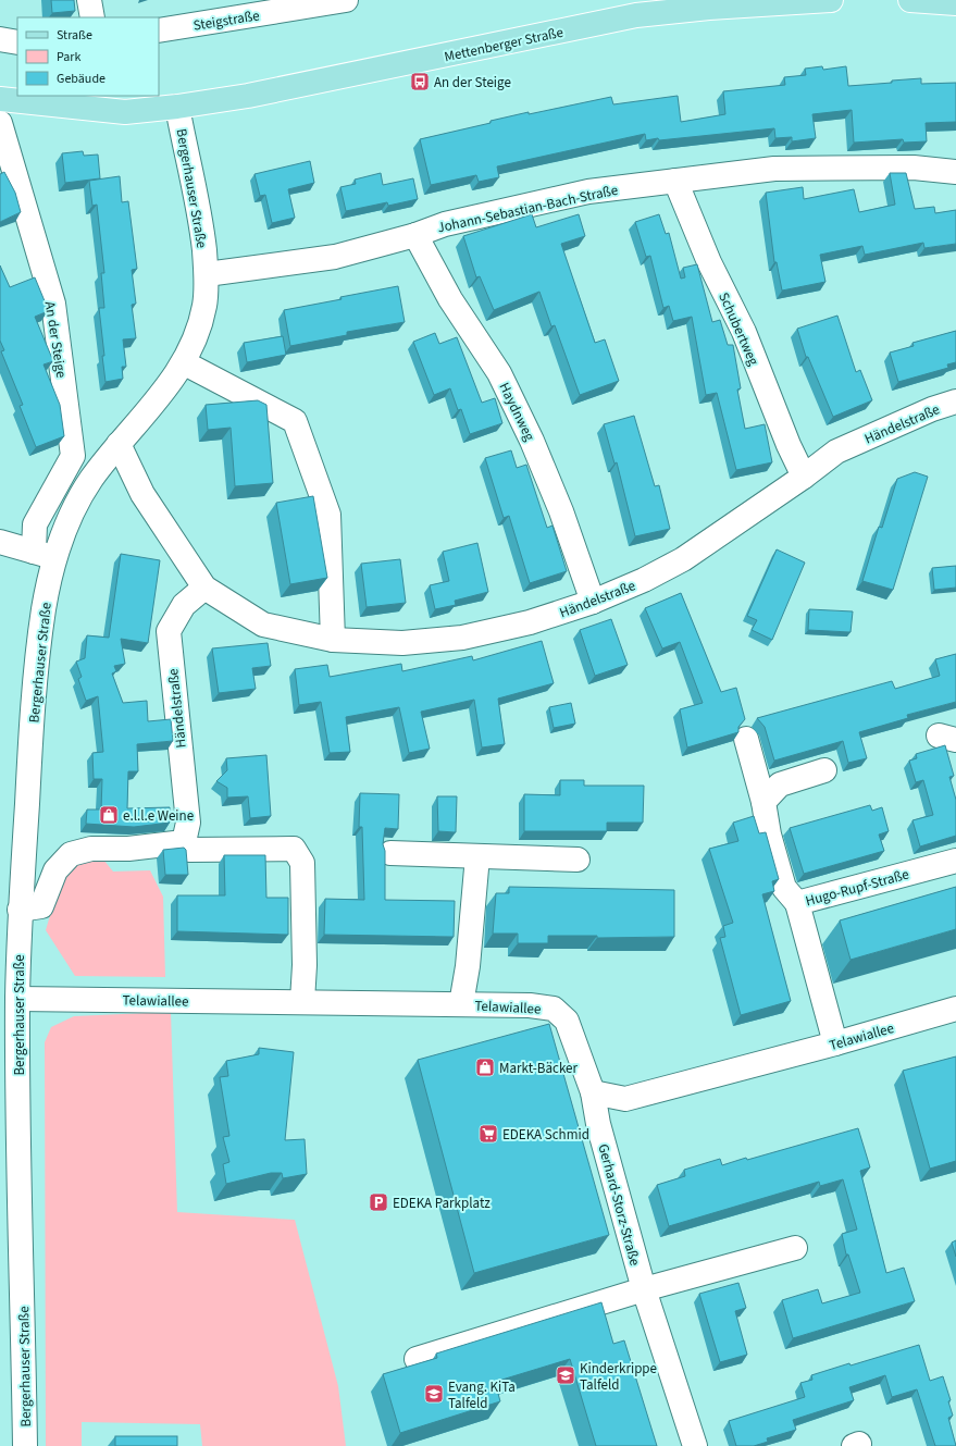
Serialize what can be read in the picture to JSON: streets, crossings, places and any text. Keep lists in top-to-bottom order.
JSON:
{
  "streets": {
    "main road": ["Mettenberger Straße"],
    "street": [
      "Steigstraße",
      "Bergerhauser Straße",
      "Johann-Sebastian-Bach-Straße",
      "Schubertweg",
      "An der Steige",
      "Haydnweg",
      "Händelstraße",
      "Hugo-Rupf-Straße",
      "Telawiallee",
      "Gerhard-Storz-Straße"
    ]
  },
  "crossings": [
    ["Mettenberger Straße", "Bergerhauser Straße"],
    ["Bergerhauser Straße", "Johann-Sebastian-Bach-Straße"],
    ["Bergerhauser Straße", "An der Steige"],
    ["Bergerhauser Straße", "Händelstraße"],
    ["Bergerhauser Straße", "Telawiallee"],
    ["Johann-Sebastian-Bach-Straße", "Schubertweg"],
    ["Johann-Sebastian-Bach-Straße", "Haydnweg"],
    ["Schubertweg", "Händelstraße"],
    ["Haydnweg", "Händelstraße"],
    ["Hugo-Rupf-Straße", "Telawiallee"],
    ["Telawiallee", "Gerhard-Storz-Straße"]
  ],
  "places": {
    "bus stop": ["An der Steige"],
    "shop": ["e.l.l.e Weine", "Markt-Bäcker"],
    "supermarket": ["EDEKA Schmid"],
    "parking": ["EDEKA Parkplatz"],
    "school or university": ["Kinderkrippe Talfeld", "Evang. KiTa Talfeld"]
  },
  "legend": ["Straße", "Park", "Gebäude"]
}
